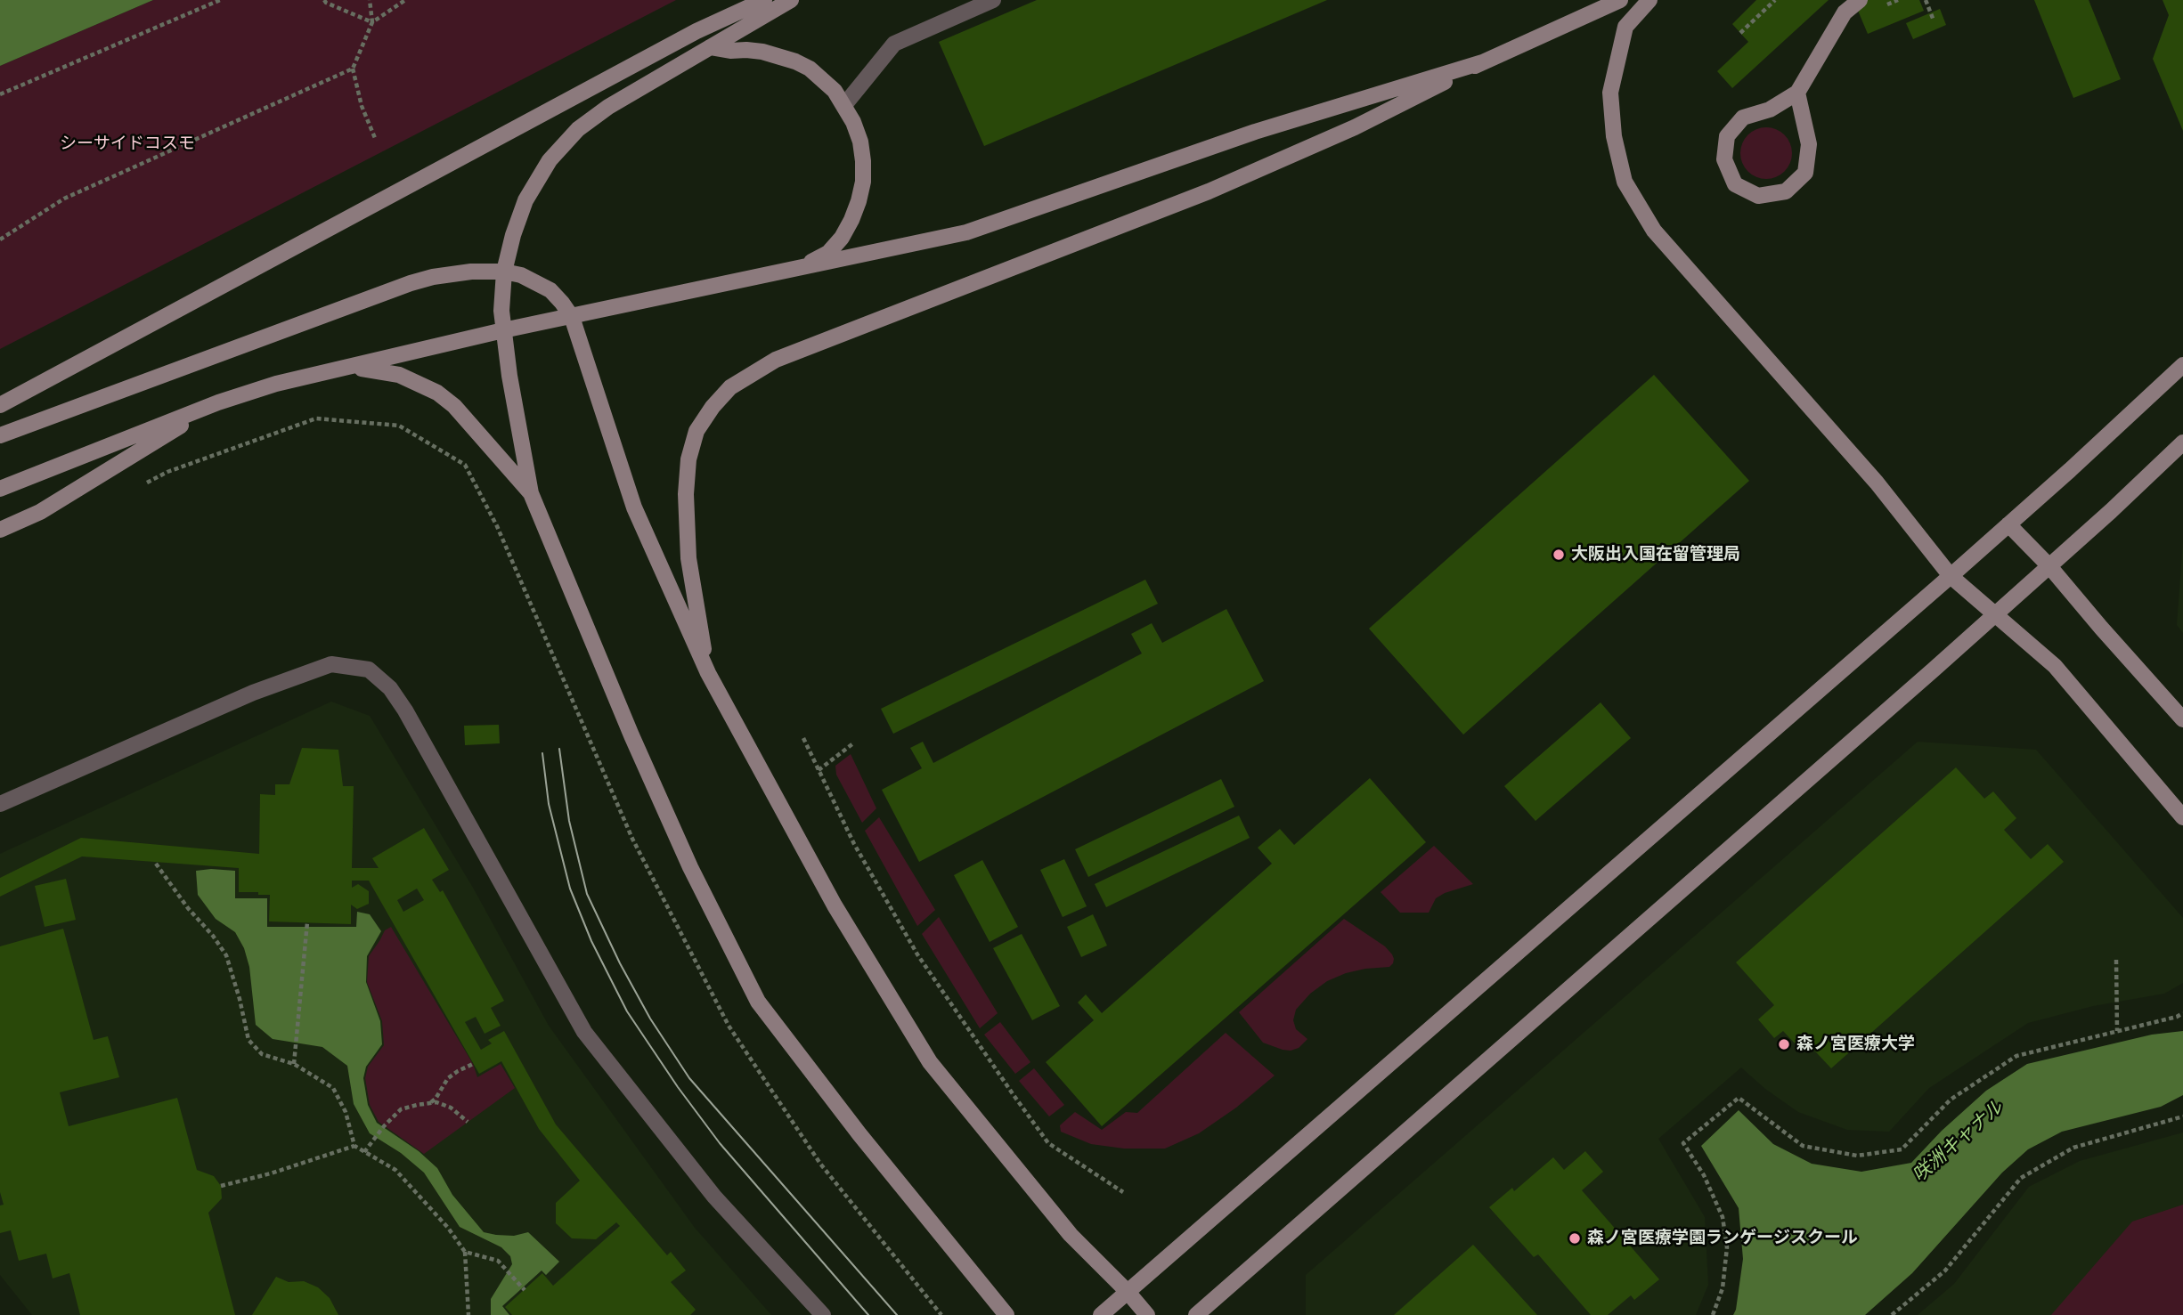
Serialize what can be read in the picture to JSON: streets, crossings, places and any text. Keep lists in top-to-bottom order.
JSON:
{
  "water": ["咲洲キャナル"],
  "parks": ["シーサイドコスモ"],
  "places": ["大阪出入国在留管理局", "森ノ宮医療大学", "森ノ宮医療学園ランゲージスクール"]
}
